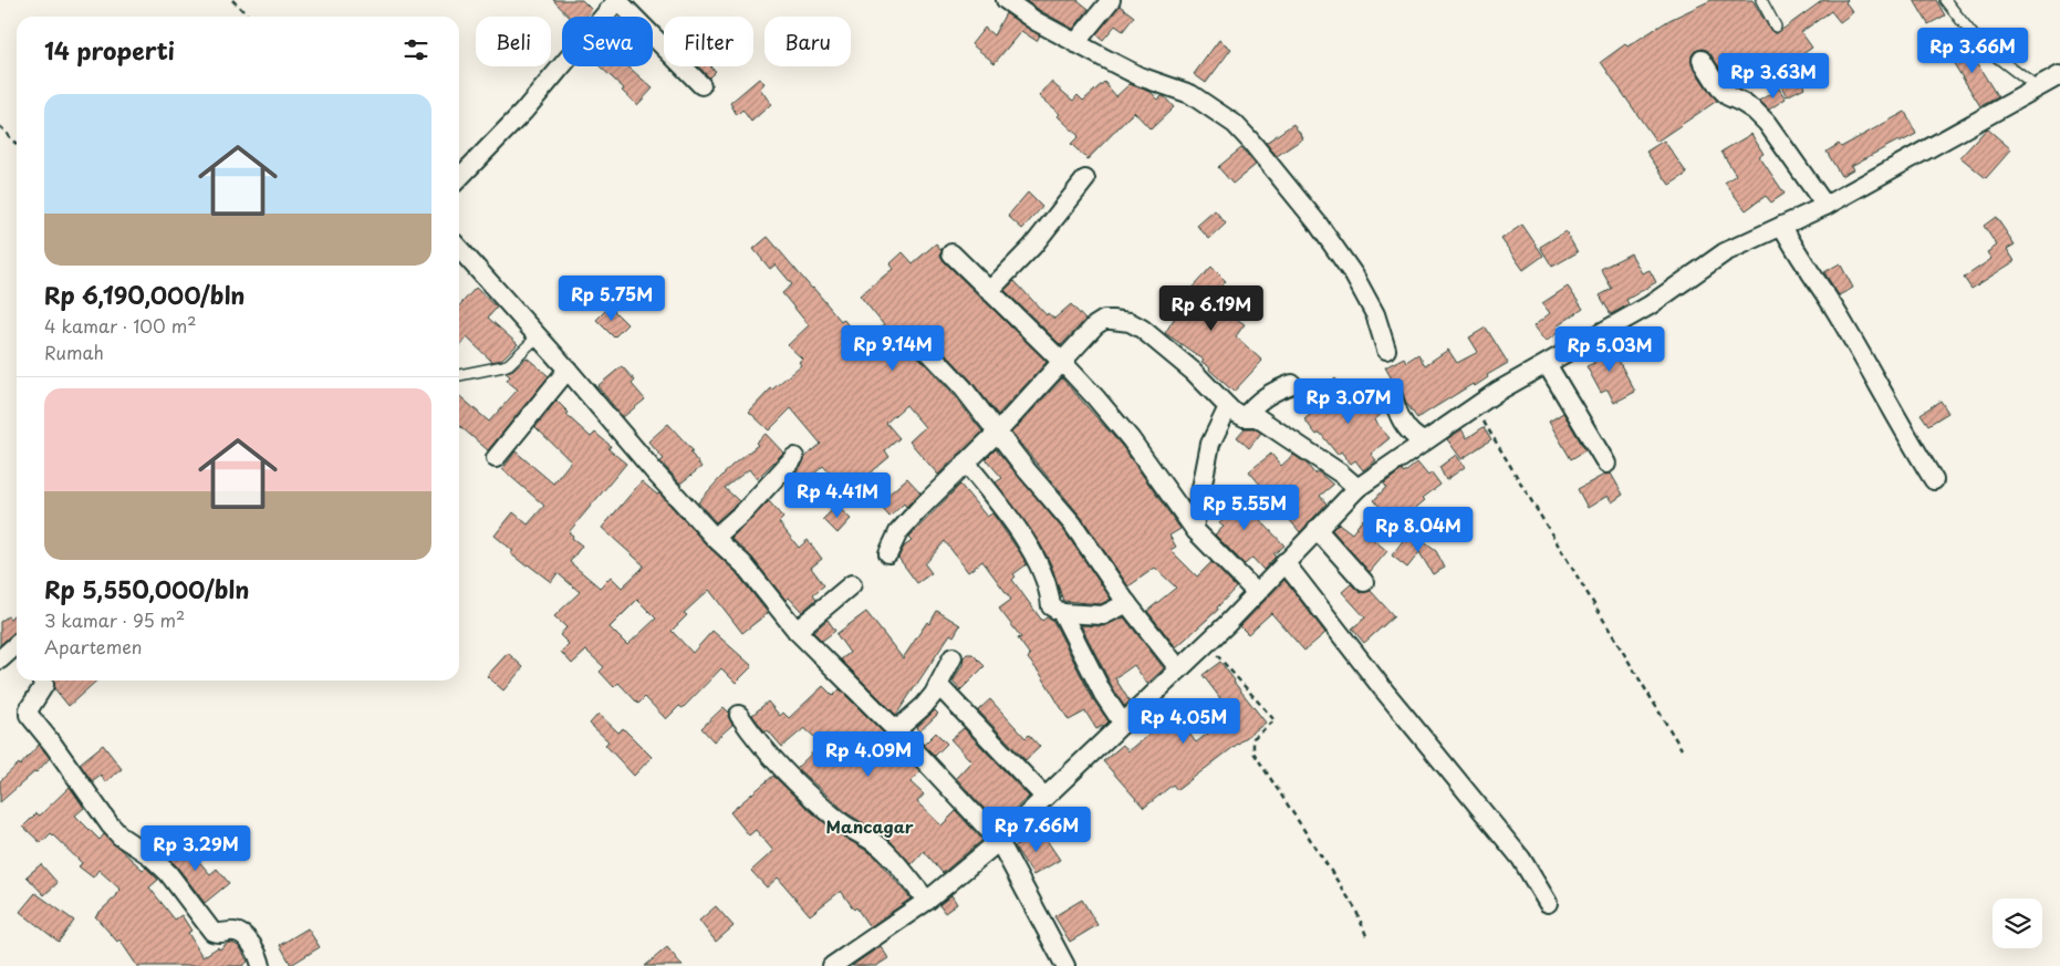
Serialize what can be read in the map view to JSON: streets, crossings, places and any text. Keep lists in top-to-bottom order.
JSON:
{
  "districts": ["Mancagar"],
  "page": {
    "chip": [
      "Beli",
      "Sewa",
      "Filter",
      "Baru"
    ],
    "heading": "14 properti",
    "price": [
      "Rp 3.66M",
      "Rp 3.63M",
      "Rp 5.75M",
      "Rp 6.19M",
      "Rp 9.14M",
      "Rp 5.03M",
      "Rp 3.07M",
      "Rp 4.41M",
      "Rp 5.55M",
      "Rp 8.04M",
      "Rp 4.05M",
      "Rp 4.09M",
      "Rp 7.66M",
      "Rp 3.29M"
    ],
    "list": [
      {
        "name": "Rp 6,190,000/bln",
        "note": "4 kamar · 100 m² · Rumah"
      },
      {
        "name": "Rp 5,550,000/bln",
        "note": "3 kamar · 95 m² · Apartemen"
      }
    ]
  }
}
